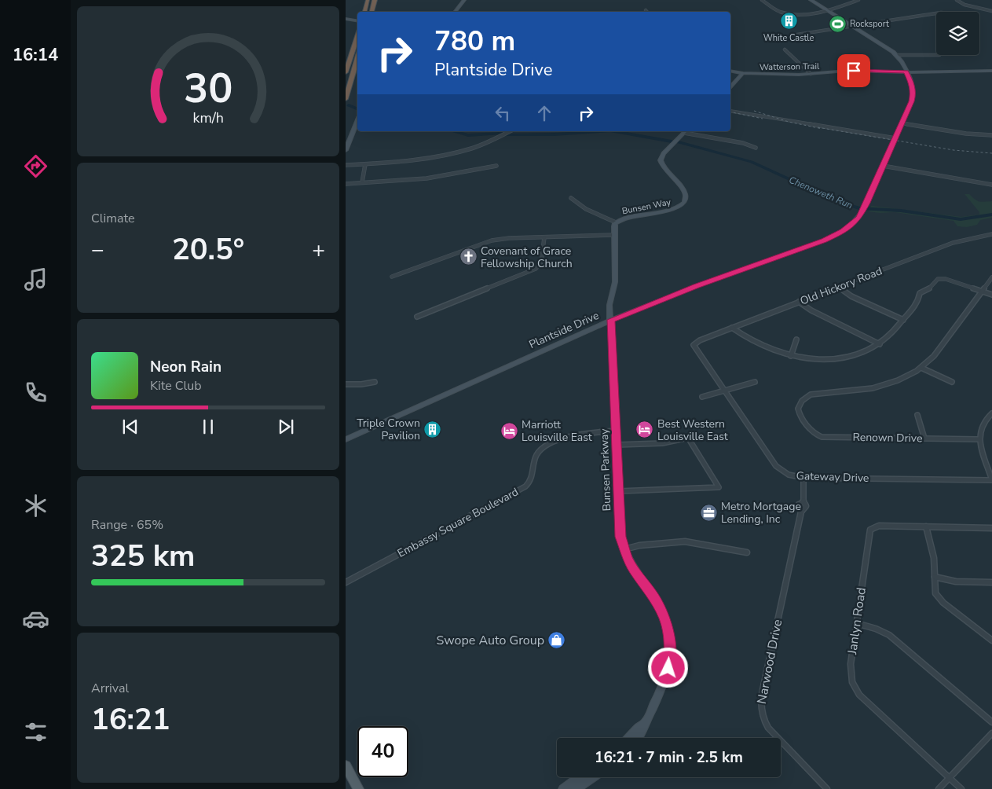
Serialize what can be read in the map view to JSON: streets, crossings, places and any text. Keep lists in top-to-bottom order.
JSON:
{
  "streets": {
    "street": [
      "Watterson Trail",
      "Bunsen Way",
      "Old Hickory Road",
      "Plantside Drive",
      "Renown Drive",
      "Bunsen Parkway",
      "Gateway Drive",
      "Embassy Square Boulevard",
      "Janlyn Road",
      "Narwood Drive"
    ]
  },
  "crossings": [
    ["Watterson Trail", "Plantside Drive"],
    ["Bunsen Way", "Plantside Drive"],
    ["Bunsen Way", "Bunsen Parkway"],
    ["Old Hickory Road", "Gateway Drive"],
    ["Plantside Drive", "Bunsen Parkway"],
    ["Bunsen Parkway", "Embassy Square Boulevard"],
    ["Gateway Drive", "Narwood Drive"]
  ],
  "water": ["Chenoweth Run"],
  "places": {
    "building": ["White Castle", "Triple Crown Pavilion"],
    "sports": ["Rocksport"],
    "church": ["Covenant of Grace Fellowship Church"],
    "hotel": ["Best Western Louisville East", "Marriott Louisville East"],
    "office": ["Metro Mortgage Lending, Inc"],
    "shop": ["Swope Auto Group"]
  },
  "page": {
    "tabs": "16:14",
    "turn": ["780 m", "Plantside Drive"],
    "tile": [
      "Climate",
      ["Range · 65%", "325 km"],
      ["Arrival", "16:21"]
    ],
    "heat": ["−", "20.5°", "+"],
    "song": ["Neon Rain", "Kite Club"],
    "limit": "40",
    "trip": "16:21 · 7 min · 2.5 km",
    "gauge": ["30", "km/h"]
  }
}
